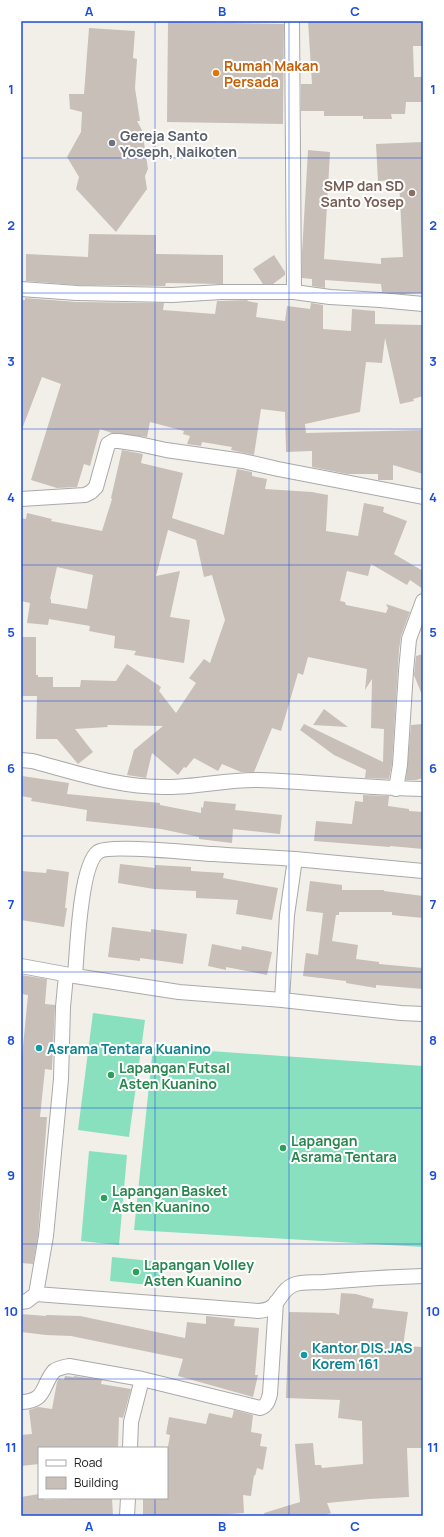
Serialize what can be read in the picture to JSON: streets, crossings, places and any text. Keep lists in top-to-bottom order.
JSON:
{
  "places": [
    "Rumah Makan Persada",
    "Gereja Santo Yoseph, Naikoten",
    "SMP dan SD Santo Yosep",
    "Asrama Tentara Kuanino",
    "Lapangan Futsal Asten Kuanino",
    "Lapangan Asrama Tentara",
    "Lapangan Basket Asten Kuanino",
    "Lapangan Volley Asten Kuanino",
    "Kantor DIS.JAS Korem 161"
  ],
  "legend": ["Road", "Building"],
  "grid": {
    "columns": ["A", "B", "C"],
    "rows": [
      "1",
      "2",
      "3",
      "4",
      "5",
      "6",
      "7",
      "8",
      "9",
      "10",
      "11"
    ]
  }
}
